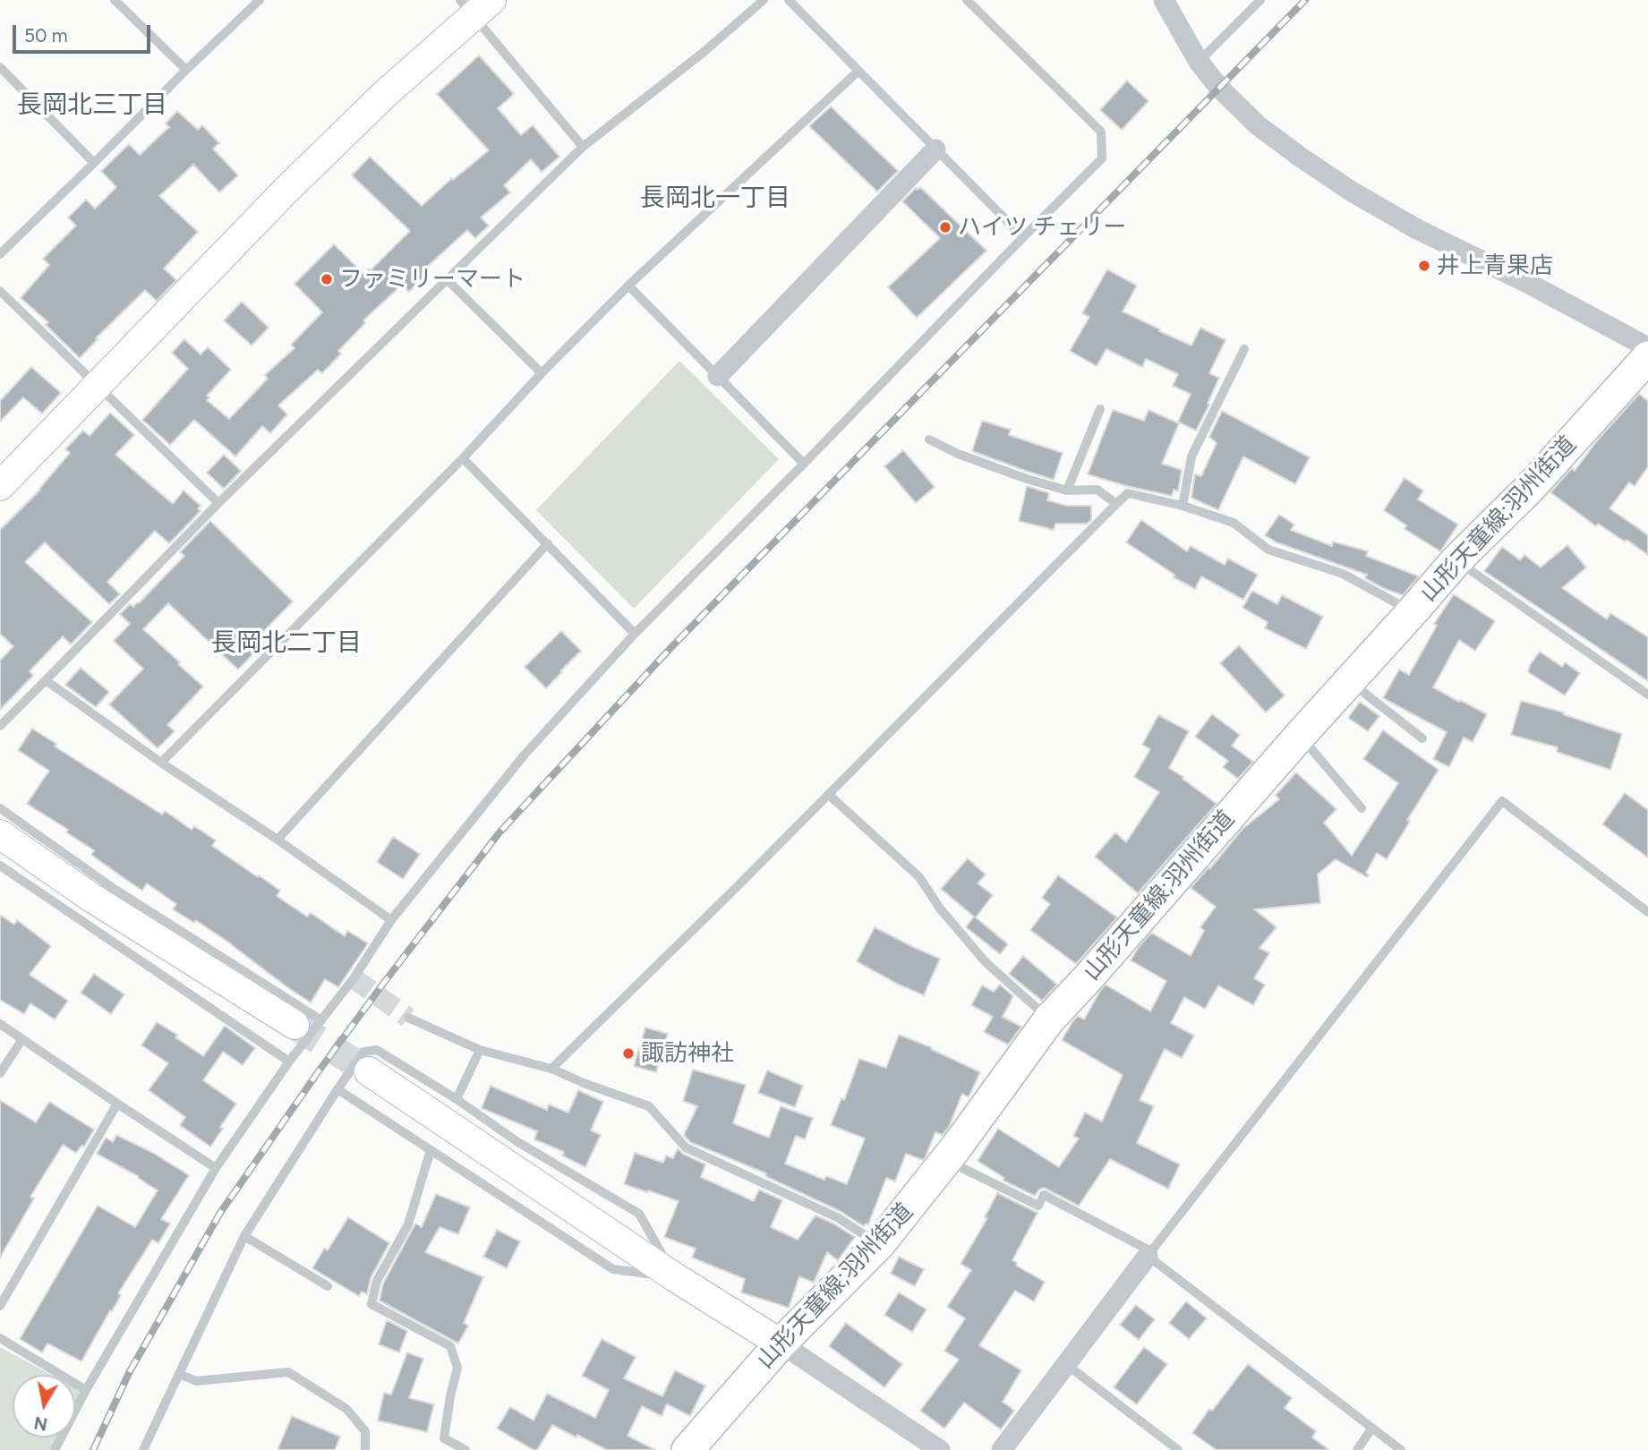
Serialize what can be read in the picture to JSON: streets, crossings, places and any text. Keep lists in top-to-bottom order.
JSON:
{
  "streets": {
    "main road": ["山形天童線;羽州街道"]
  },
  "districts": ["長岡北三丁目", "長岡北一丁目", "長岡北二丁目"],
  "places": [
    "ハイツ チェリー",
    "井上青果店",
    "ファミリーマート",
    "諏訪神社"
  ],
  "scale_bar": "50 m",
  "north": "bottom"
}
